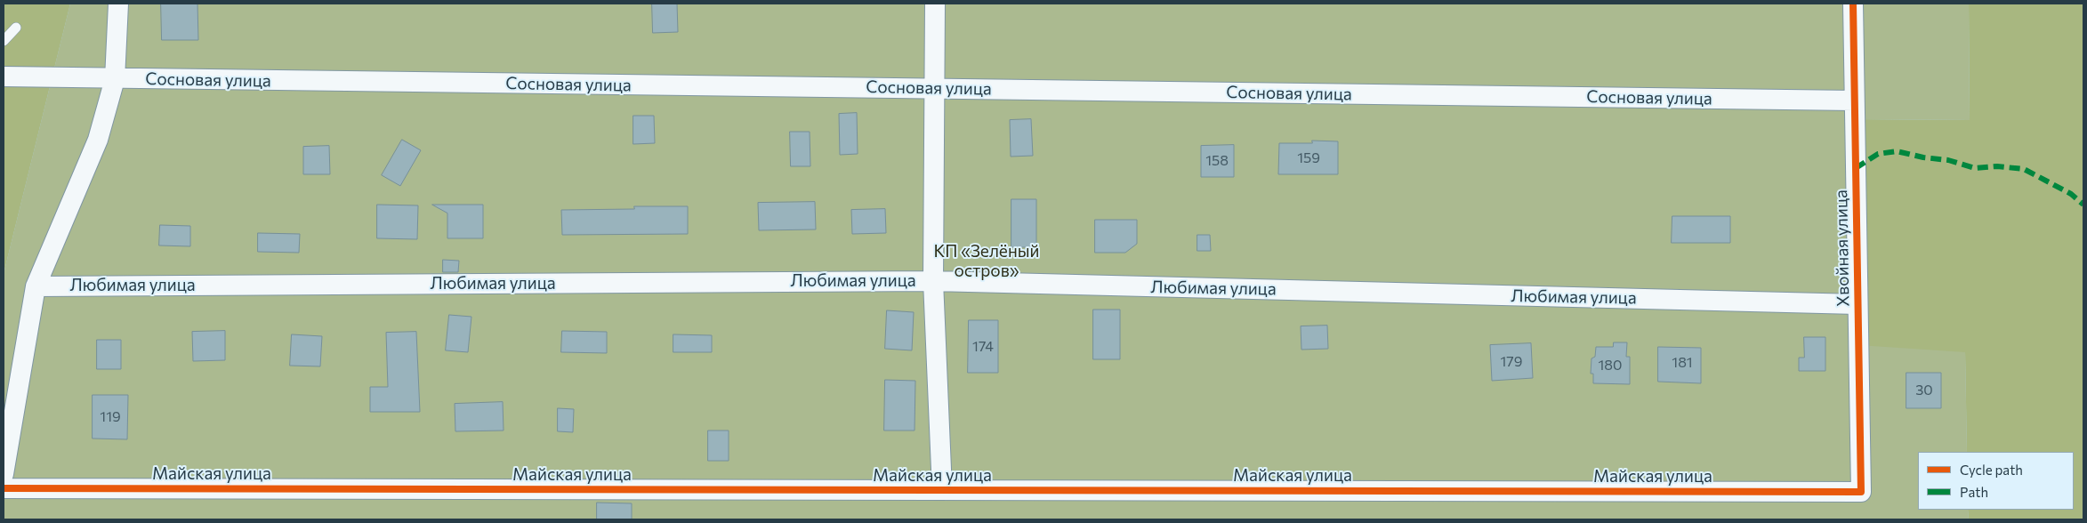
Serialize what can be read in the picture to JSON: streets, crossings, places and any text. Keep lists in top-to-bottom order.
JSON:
{
  "streets": {
    "street": [
      "Сосновая улица",
      "Хвойная улица",
      "Любимая улица",
      "Майская улица"
    ]
  },
  "crossings": [
    ["Сосновая улица", "Хвойная улица"],
    ["Хвойная улица", "Любимая улица"],
    ["Хвойная улица", "Майская улица"]
  ],
  "parks": ["КП «Зелёный остров»"],
  "house_numbers": [
    "159",
    "158",
    "174",
    "179",
    "181",
    "180",
    "30",
    "119"
  ],
  "legend": ["Cycle path", "Path"]
}
